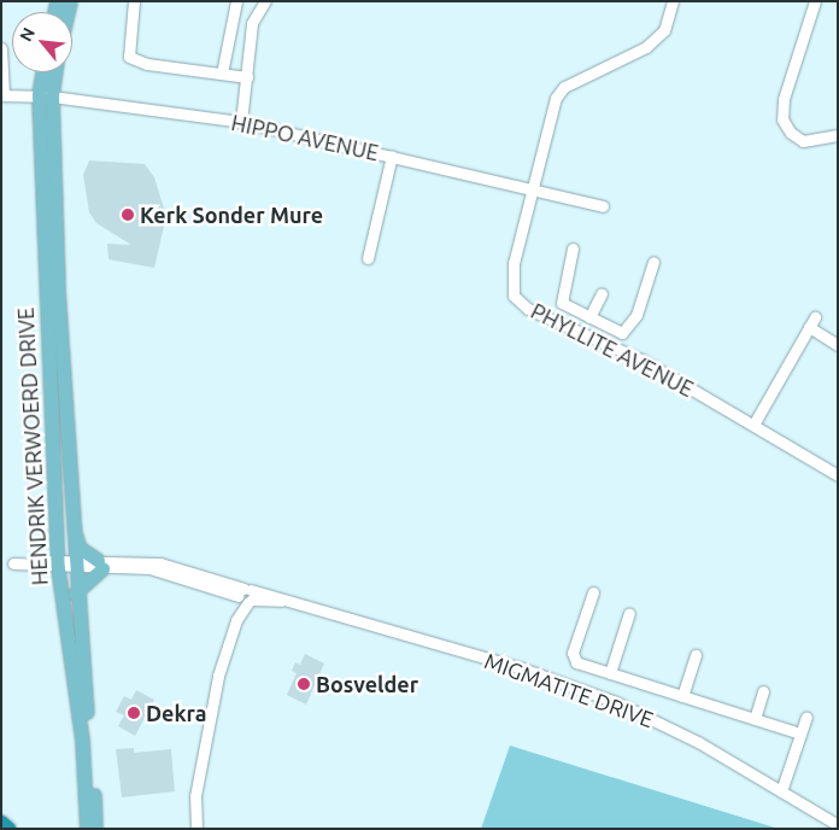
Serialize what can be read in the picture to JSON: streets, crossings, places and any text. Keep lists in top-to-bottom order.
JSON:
{
  "streets": {
    "main road": ["HENDRIK VERWOERD DRIVE"],
    "street": ["HIPPO AVENUE", "PHYLLITE AVENUE", "MIGMATITE DRIVE"]
  },
  "crossings": [
    ["HIPPO AVENUE", "PHYLLITE AVENUE"],
    ["HIPPO AVENUE", "HENDRIK VERWOERD DRIVE"],
    ["HENDRIK VERWOERD DRIVE", "MIGMATITE DRIVE"]
  ],
  "places": ["Kerk Sonder Mure", "Bosvelder", "Dekra"],
  "north": "top left"
}
